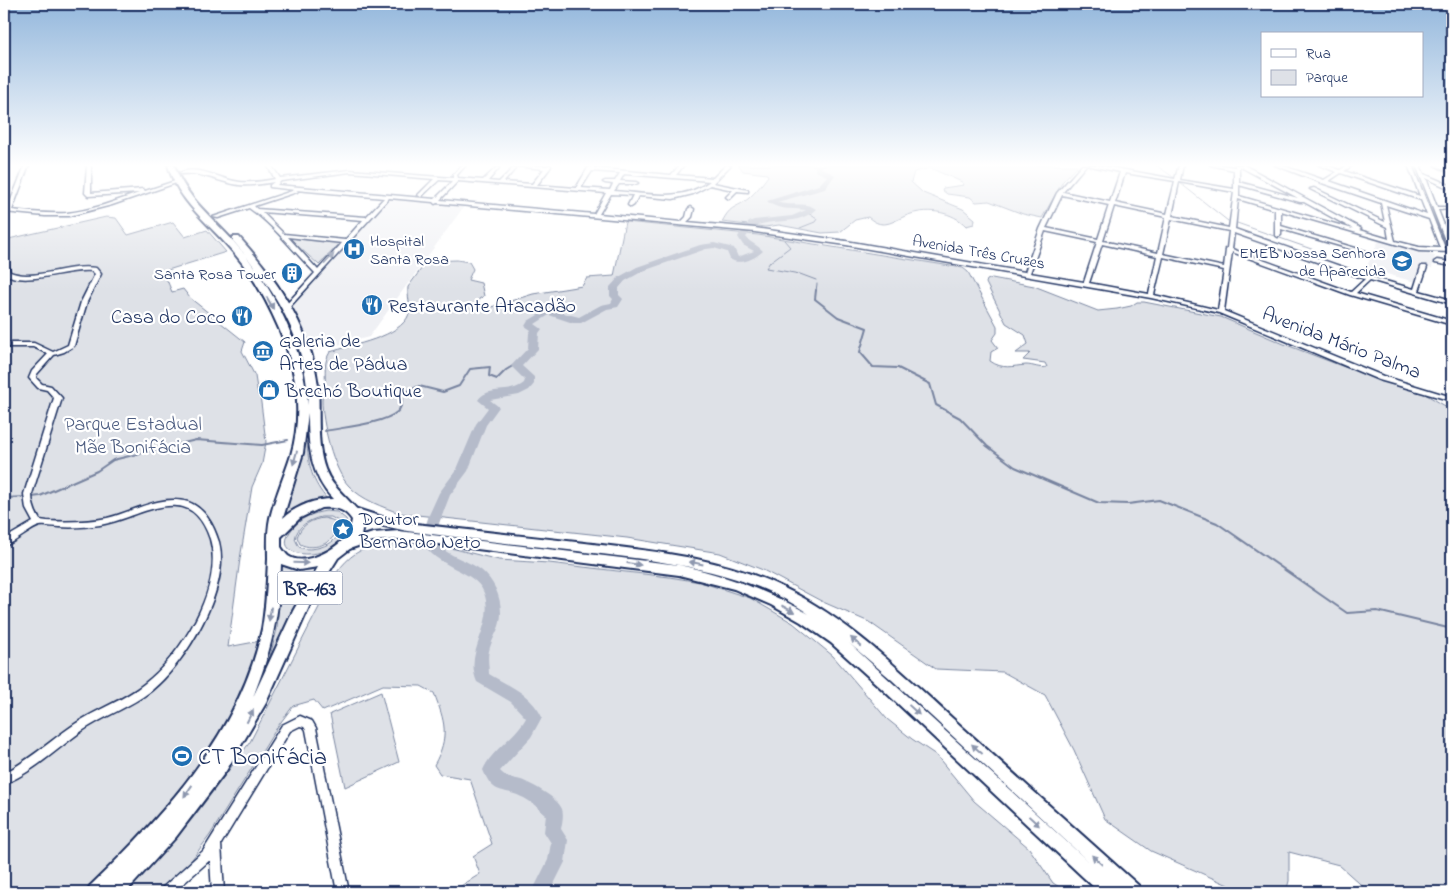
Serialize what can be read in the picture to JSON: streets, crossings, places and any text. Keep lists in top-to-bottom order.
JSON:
{
  "streets": {
    "highway": ["BR-163"],
    "street": ["Avenida Três Cruzes", "Avenida Mário Palma"]
  },
  "crossings": [
    ["Avenida Três Cruzes", "Avenida Mário Palma"]
  ],
  "parks": ["Parque Estadual Mãe Bonifácia"],
  "places": {
    "hospital": ["Hospital Santa Rosa"],
    "school or university": ["EMEB Nossa Senhora de Aparecida"],
    "building": ["Santa Rosa Tower"],
    "restaurant": ["Restaurante Atacadão", "Casa do Coco"],
    "museum": ["Galeria de Artes de Pádua"],
    "shop": ["Brechó Boutique"],
    "place": ["Doutor Bernardo Neto"],
    "sports": ["CT Bonifácia"]
  },
  "legend": ["Rua", "Parque"]
}
